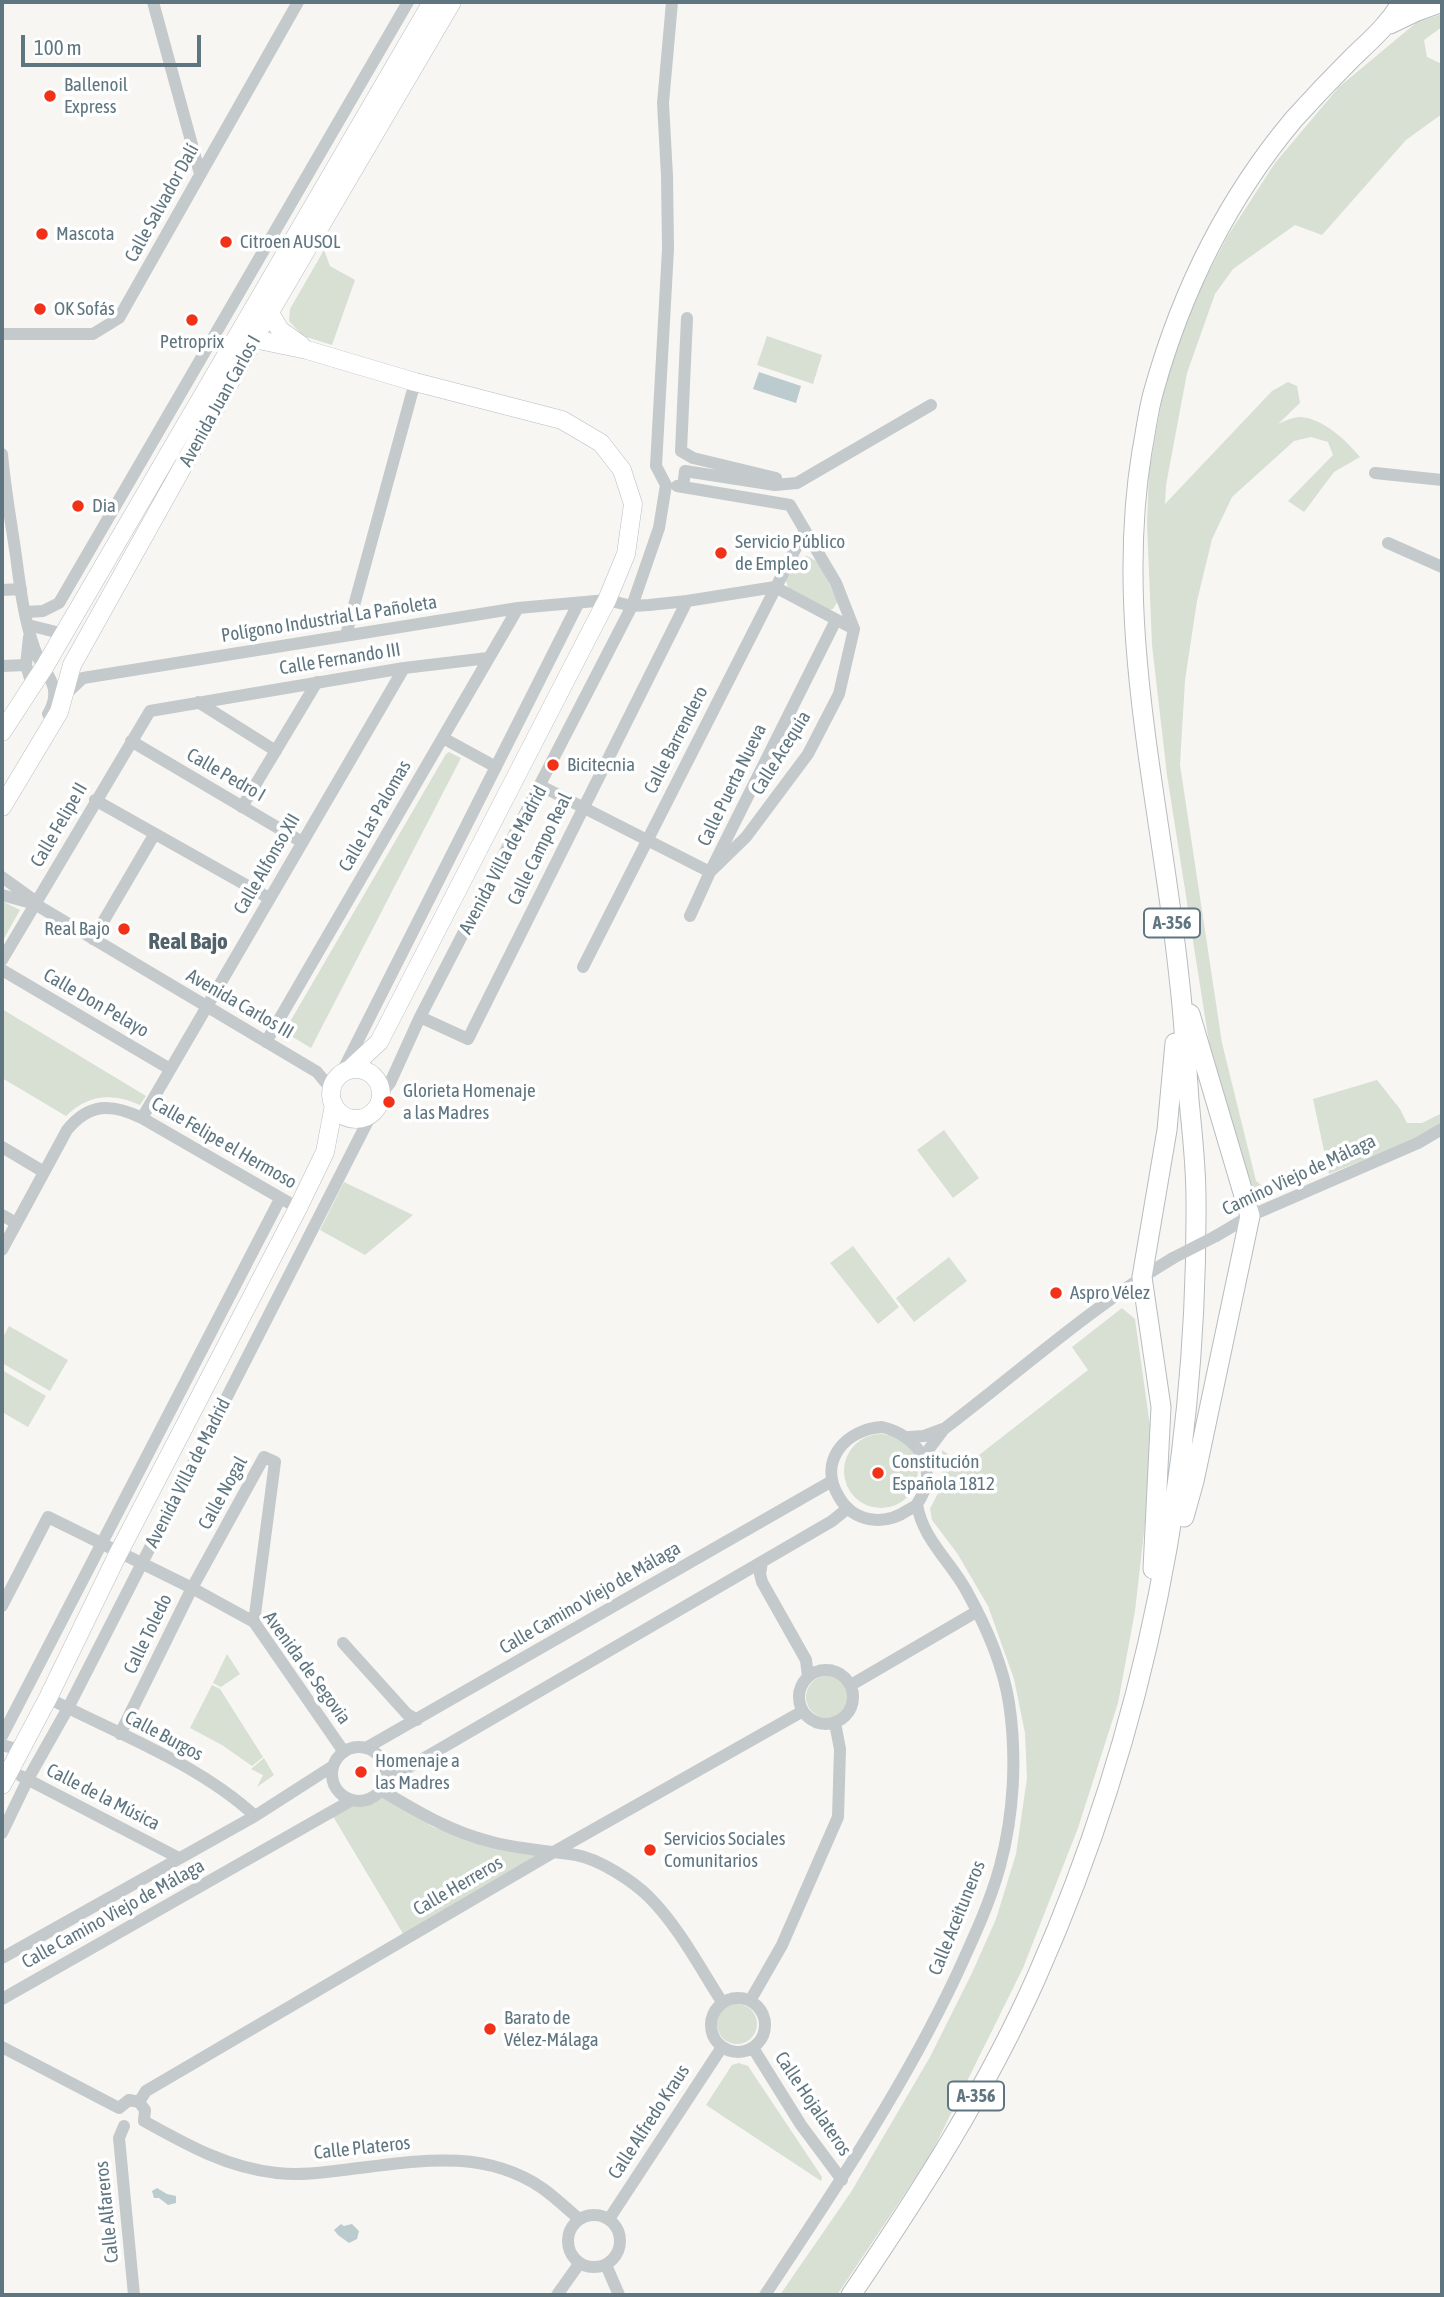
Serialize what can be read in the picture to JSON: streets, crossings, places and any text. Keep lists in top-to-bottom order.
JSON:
{
  "streets": {
    "main road": ["A-356"],
    "street": [
      "Calle Salvador Dalí",
      "Avenida Juan Carlos I",
      "Polígono Industrial La Pañoleta",
      "Calle Fernando III",
      "Calle Barrendero",
      "Calle Acequia",
      "Calle Pedro I",
      "Calle Puerta Nueva",
      "Calle Las Palomas",
      "Calle Felipe II",
      "Calle Campo Real",
      "Avenida Villa de Madrid",
      "Calle Alfonso XII",
      "Calle Don Pelayo",
      "Avenida Carlos III",
      "Calle Felipe el Hermoso",
      "Camino Viejo de Málaga",
      "Calle Nogal",
      "Calle Camino Viejo de Málaga",
      "Calle Toledo",
      "Avenida de Segovia",
      "Calle Burgos",
      "Calle de la Música",
      "Calle Herreros",
      "Calle Aceituneros",
      "Calle Hojalateros",
      "Calle Alfredo Kraus",
      "Calle Plateros",
      "Calle Alfareros"
    ]
  },
  "crossings": [
    ["Avenida Juan Carlos I", "Polígono Industrial La Pañoleta"],
    ["Polígono Industrial La Pañoleta", "Calle Las Palomas"],
    ["Calle Fernando III", "Calle Las Palomas"],
    ["Calle Fernando III", "Calle Felipe II"],
    ["Calle Fernando III", "Calle Alfonso XII"],
    ["Calle Barrendero", "Calle Puerta Nueva"],
    ["Calle Acequia", "Calle Puerta Nueva"],
    ["Calle Pedro I", "Calle Felipe II"],
    ["Calle Pedro I", "Calle Alfonso XII"],
    ["Calle Puerta Nueva", "Calle Campo Real"],
    ["Calle Puerta Nueva", "Avenida Villa de Madrid"],
    ["Calle Las Palomas", "Avenida Carlos III"],
    ["Calle Felipe II", "Avenida Carlos III"],
    ["Calle Campo Real", "Avenida Villa de Madrid"],
    ["Avenida Villa de Madrid", "Avenida Carlos III"],
    ["Avenida Villa de Madrid", "Avenida de Segovia"],
    ["Avenida Villa de Madrid", "Calle Burgos"],
    ["Avenida Villa de Madrid", "Calle de la Música"],
    ["Calle Alfonso XII", "Calle Don Pelayo"],
    ["Calle Alfonso XII", "Avenida Carlos III"],
    ["Calle Alfonso XII", "Calle Felipe el Hermoso"],
    ["Calle Nogal", "Calle Toledo"],
    ["Calle Nogal", "Avenida de Segovia"],
    ["Calle Camino Viejo de Málaga", "Avenida de Segovia"],
    ["Calle Camino Viejo de Málaga", "Calle Burgos"],
    ["Calle Camino Viejo de Málaga", "Calle de la Música"],
    ["Calle Camino Viejo de Málaga", "Calle Aceituneros"],
    ["Calle Toledo", "Avenida de Segovia"],
    ["Calle Toledo", "Calle Burgos"],
    ["Calle Herreros", "Calle Plateros"],
    ["Calle Herreros", "Calle Alfareros"],
    ["Calle Aceituneros", "Calle Hojalateros"],
    ["Calle Hojalateros", "Calle Alfredo Kraus"],
    ["Calle Alfredo Kraus", "Calle Plateros"],
    ["Calle Plateros", "Calle Alfareros"]
  ],
  "districts": ["Real Bajo"],
  "places": [
    "Ballenoil Express",
    "Mascota",
    "Citroen AUSOL",
    "OK Sofás",
    "Petroprix",
    "Dia",
    "Servicio Público de Empleo",
    "Bicitecnia",
    "Real Bajo",
    "Glorieta Homenaje a las Madres",
    "Aspro Vélez",
    "Constitución Española 1812",
    "Homenaje a las Madres",
    "Servicios Sociales Comunitarios",
    "Barato de Vélez-Málaga"
  ],
  "scale_bar": "100 m"
}
